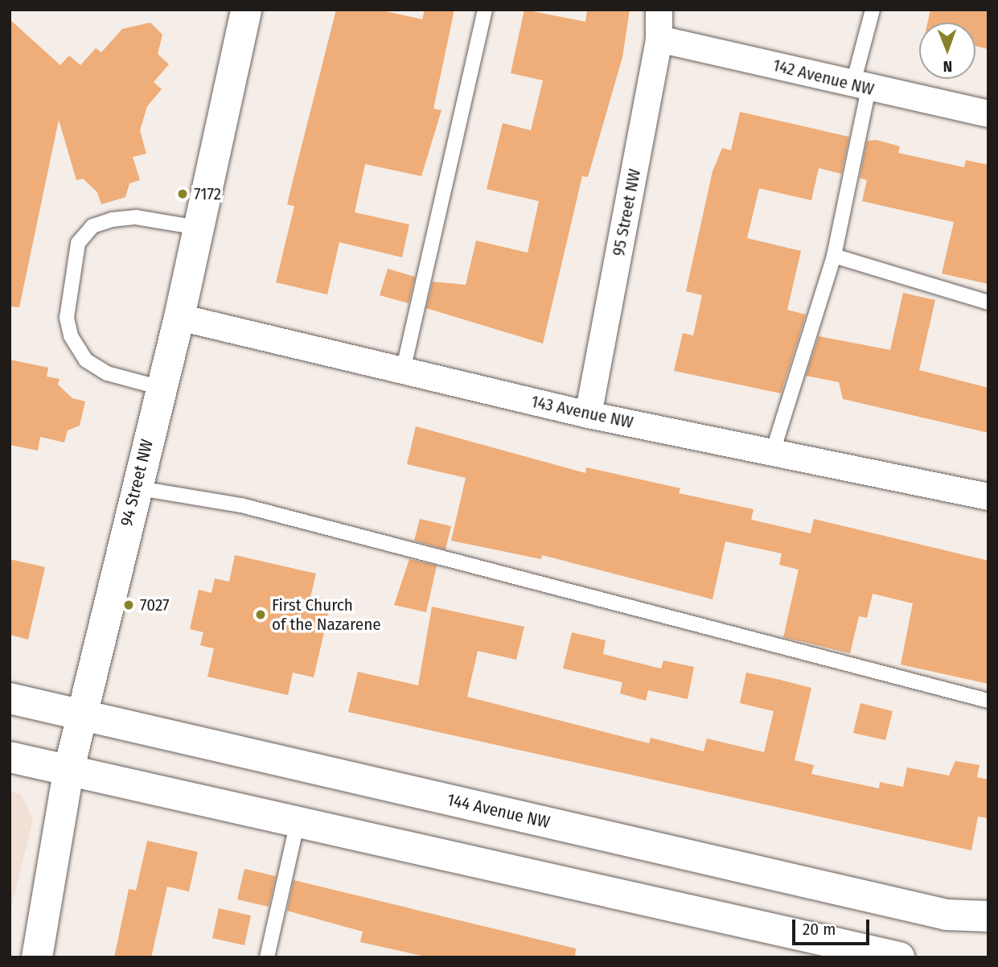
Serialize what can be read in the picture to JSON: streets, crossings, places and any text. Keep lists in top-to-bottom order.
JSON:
{
  "streets": {
    "street": [
      "142 Avenue NW",
      "95 Street NW",
      "143 Avenue NW",
      "94 Street NW",
      "144 Avenue NW"
    ]
  },
  "crossings": [
    ["142 Avenue NW", "95 Street NW"],
    ["95 Street NW", "143 Avenue NW"],
    ["143 Avenue NW", "94 Street NW"],
    ["94 Street NW", "144 Avenue NW"]
  ],
  "places": ["7172", "7027", "First Church of the Nazarene"],
  "scale_bar": "20 m",
  "north": "bottom"
}
